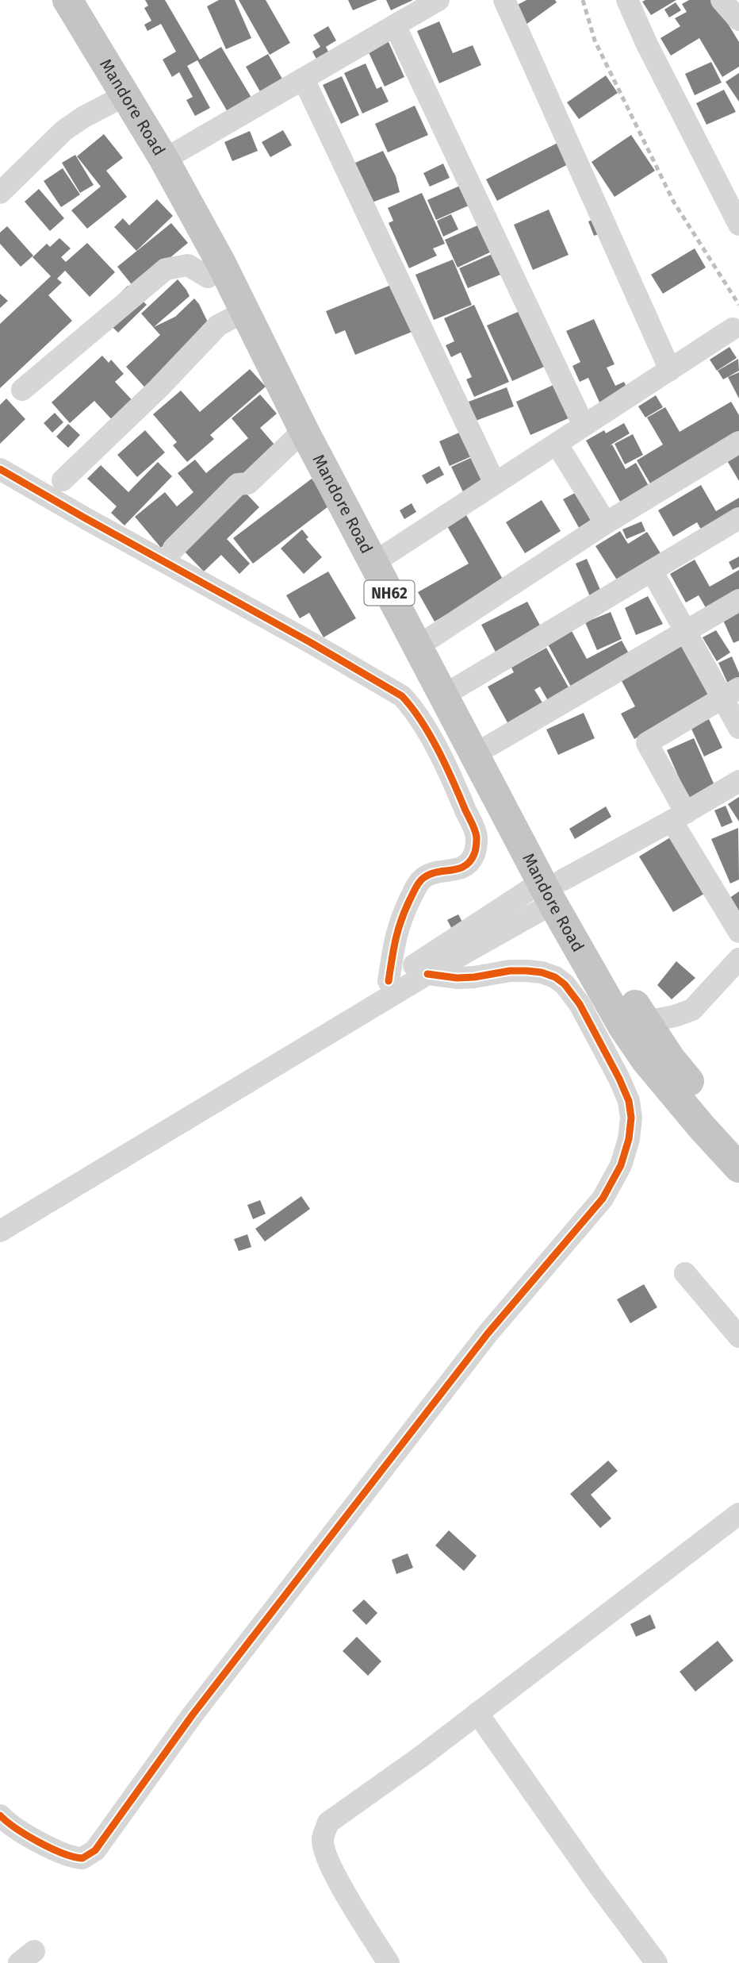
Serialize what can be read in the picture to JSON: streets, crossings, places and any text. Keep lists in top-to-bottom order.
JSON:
{
  "streets": {
    "highway": ["Mandore Road", "NH62"]
  }
}
